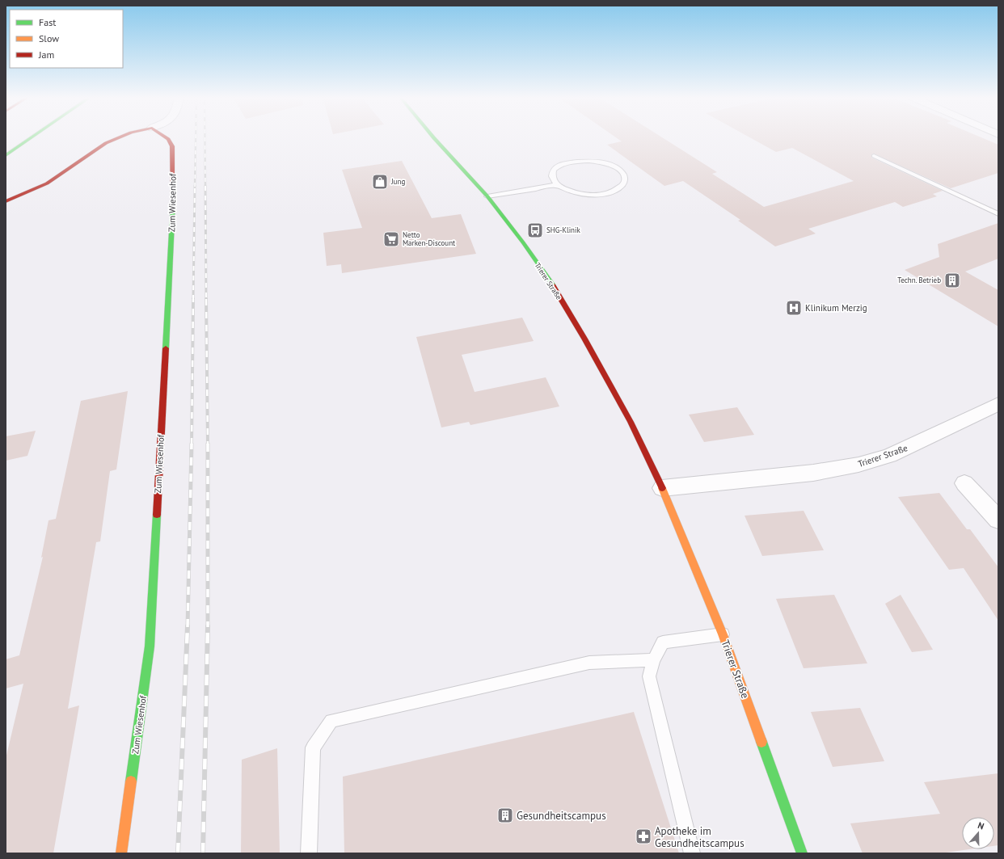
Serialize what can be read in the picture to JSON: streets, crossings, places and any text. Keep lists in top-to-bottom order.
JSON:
{
  "streets": {
    "street": ["Zum Wiesenhof", "Trierer Straße"]
  },
  "places": {
    "shop": ["Jung"],
    "bus stop": ["SHG-Klinik"],
    "supermarket": ["Netto Marken-Discount"],
    "building": ["Techn. Betrieb", "Gesundheitscampus"],
    "hospital": ["Klinikum Merzig"],
    "pharmacy": ["Apotheke im Gesundheitscampus"]
  },
  "legend": ["Fast", "Slow", "Jam"],
  "north": "top"
}
